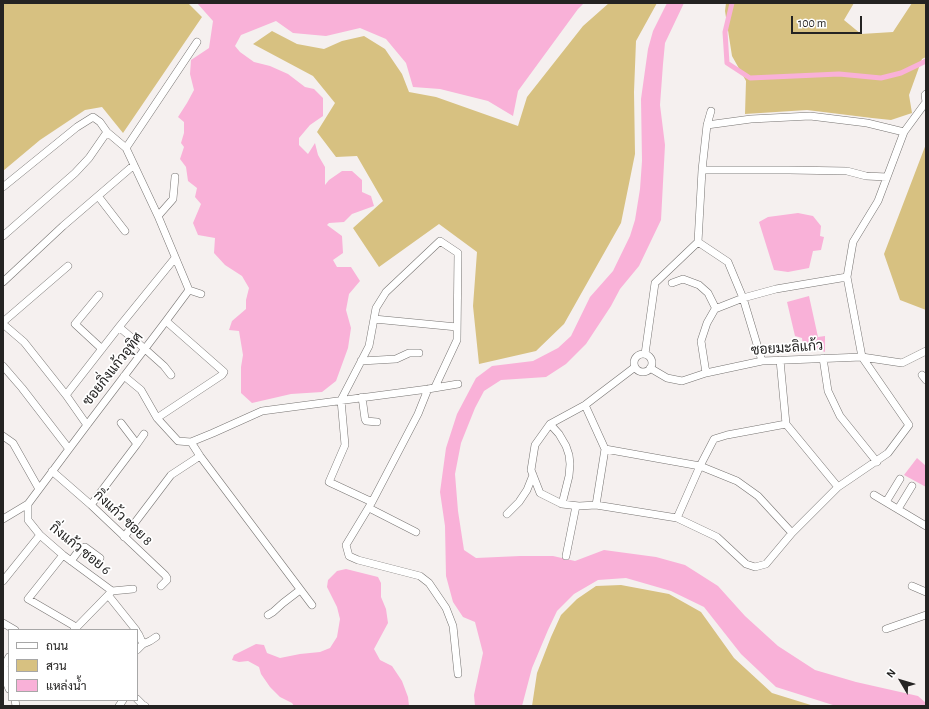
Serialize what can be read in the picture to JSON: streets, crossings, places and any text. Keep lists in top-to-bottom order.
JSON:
{
  "streets": {
    "street": [
      "ซอยมะลิแก้ว",
      "ซอยกิ่งแก้วอุทิศ",
      "กิ่งแก้ว ซอย 8",
      "กิ่งแก้ว ซอย 6"
    ]
  },
  "crossings": [
    ["ซอยกิ่งแก้วอุทิศ", "กิ่งแก้ว ซอย 8"],
    ["ซอยกิ่งแก้วอุทิศ", "กิ่งแก้ว ซอย 6"]
  ],
  "legend": ["ถนน", "สวน", "แหล่งน้ำ"],
  "scale_bar": "100 m",
  "north": "top left"
}
